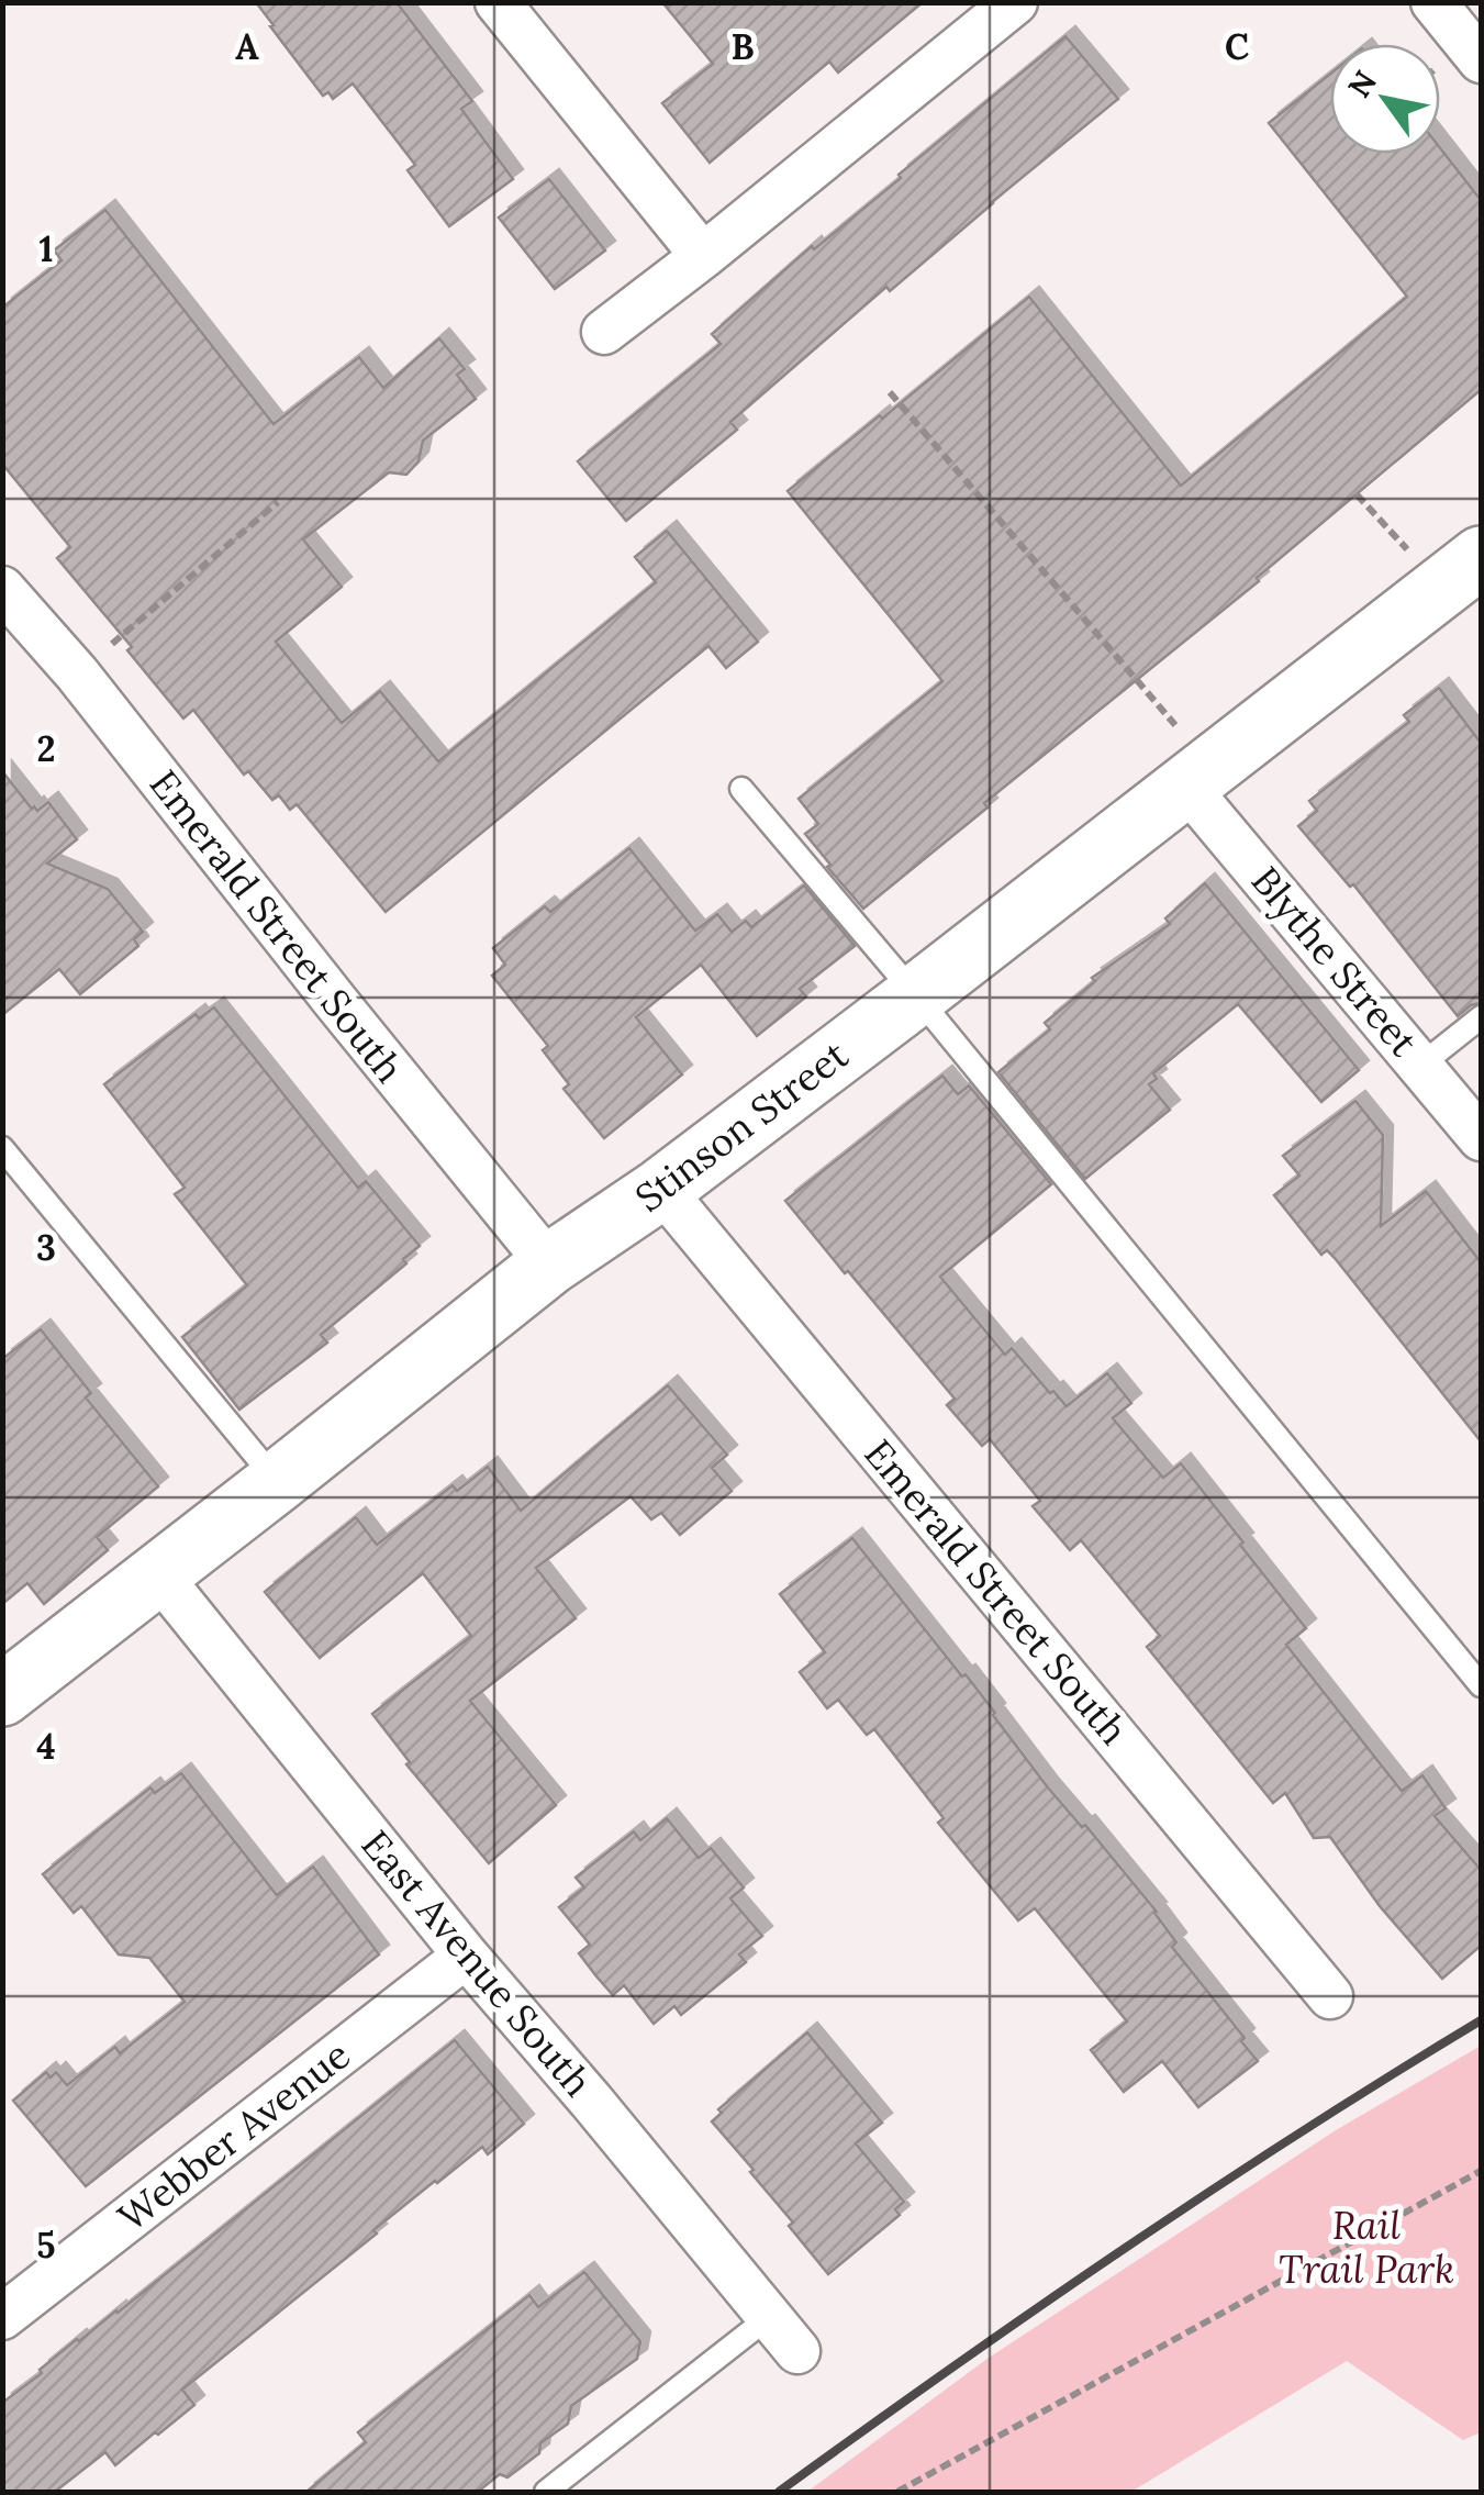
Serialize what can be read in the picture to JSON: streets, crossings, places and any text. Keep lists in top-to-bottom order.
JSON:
{
  "streets": {
    "street": [
      "Emerald Street South",
      "Blythe Street",
      "Stinson Street",
      "East Avenue South",
      "Webber Avenue"
    ]
  },
  "crossings": [
    ["Emerald Street South", "Stinson Street"],
    ["Blythe Street", "Stinson Street"],
    ["Stinson Street", "East Avenue South"],
    ["East Avenue South", "Webber Avenue"]
  ],
  "parks": ["Rail Trail Park"],
  "north": "top left",
  "grid": {
    "columns": ["A", "B", "C"],
    "rows": [
      "1",
      "2",
      "3",
      "4",
      "5"
    ]
  }
}
